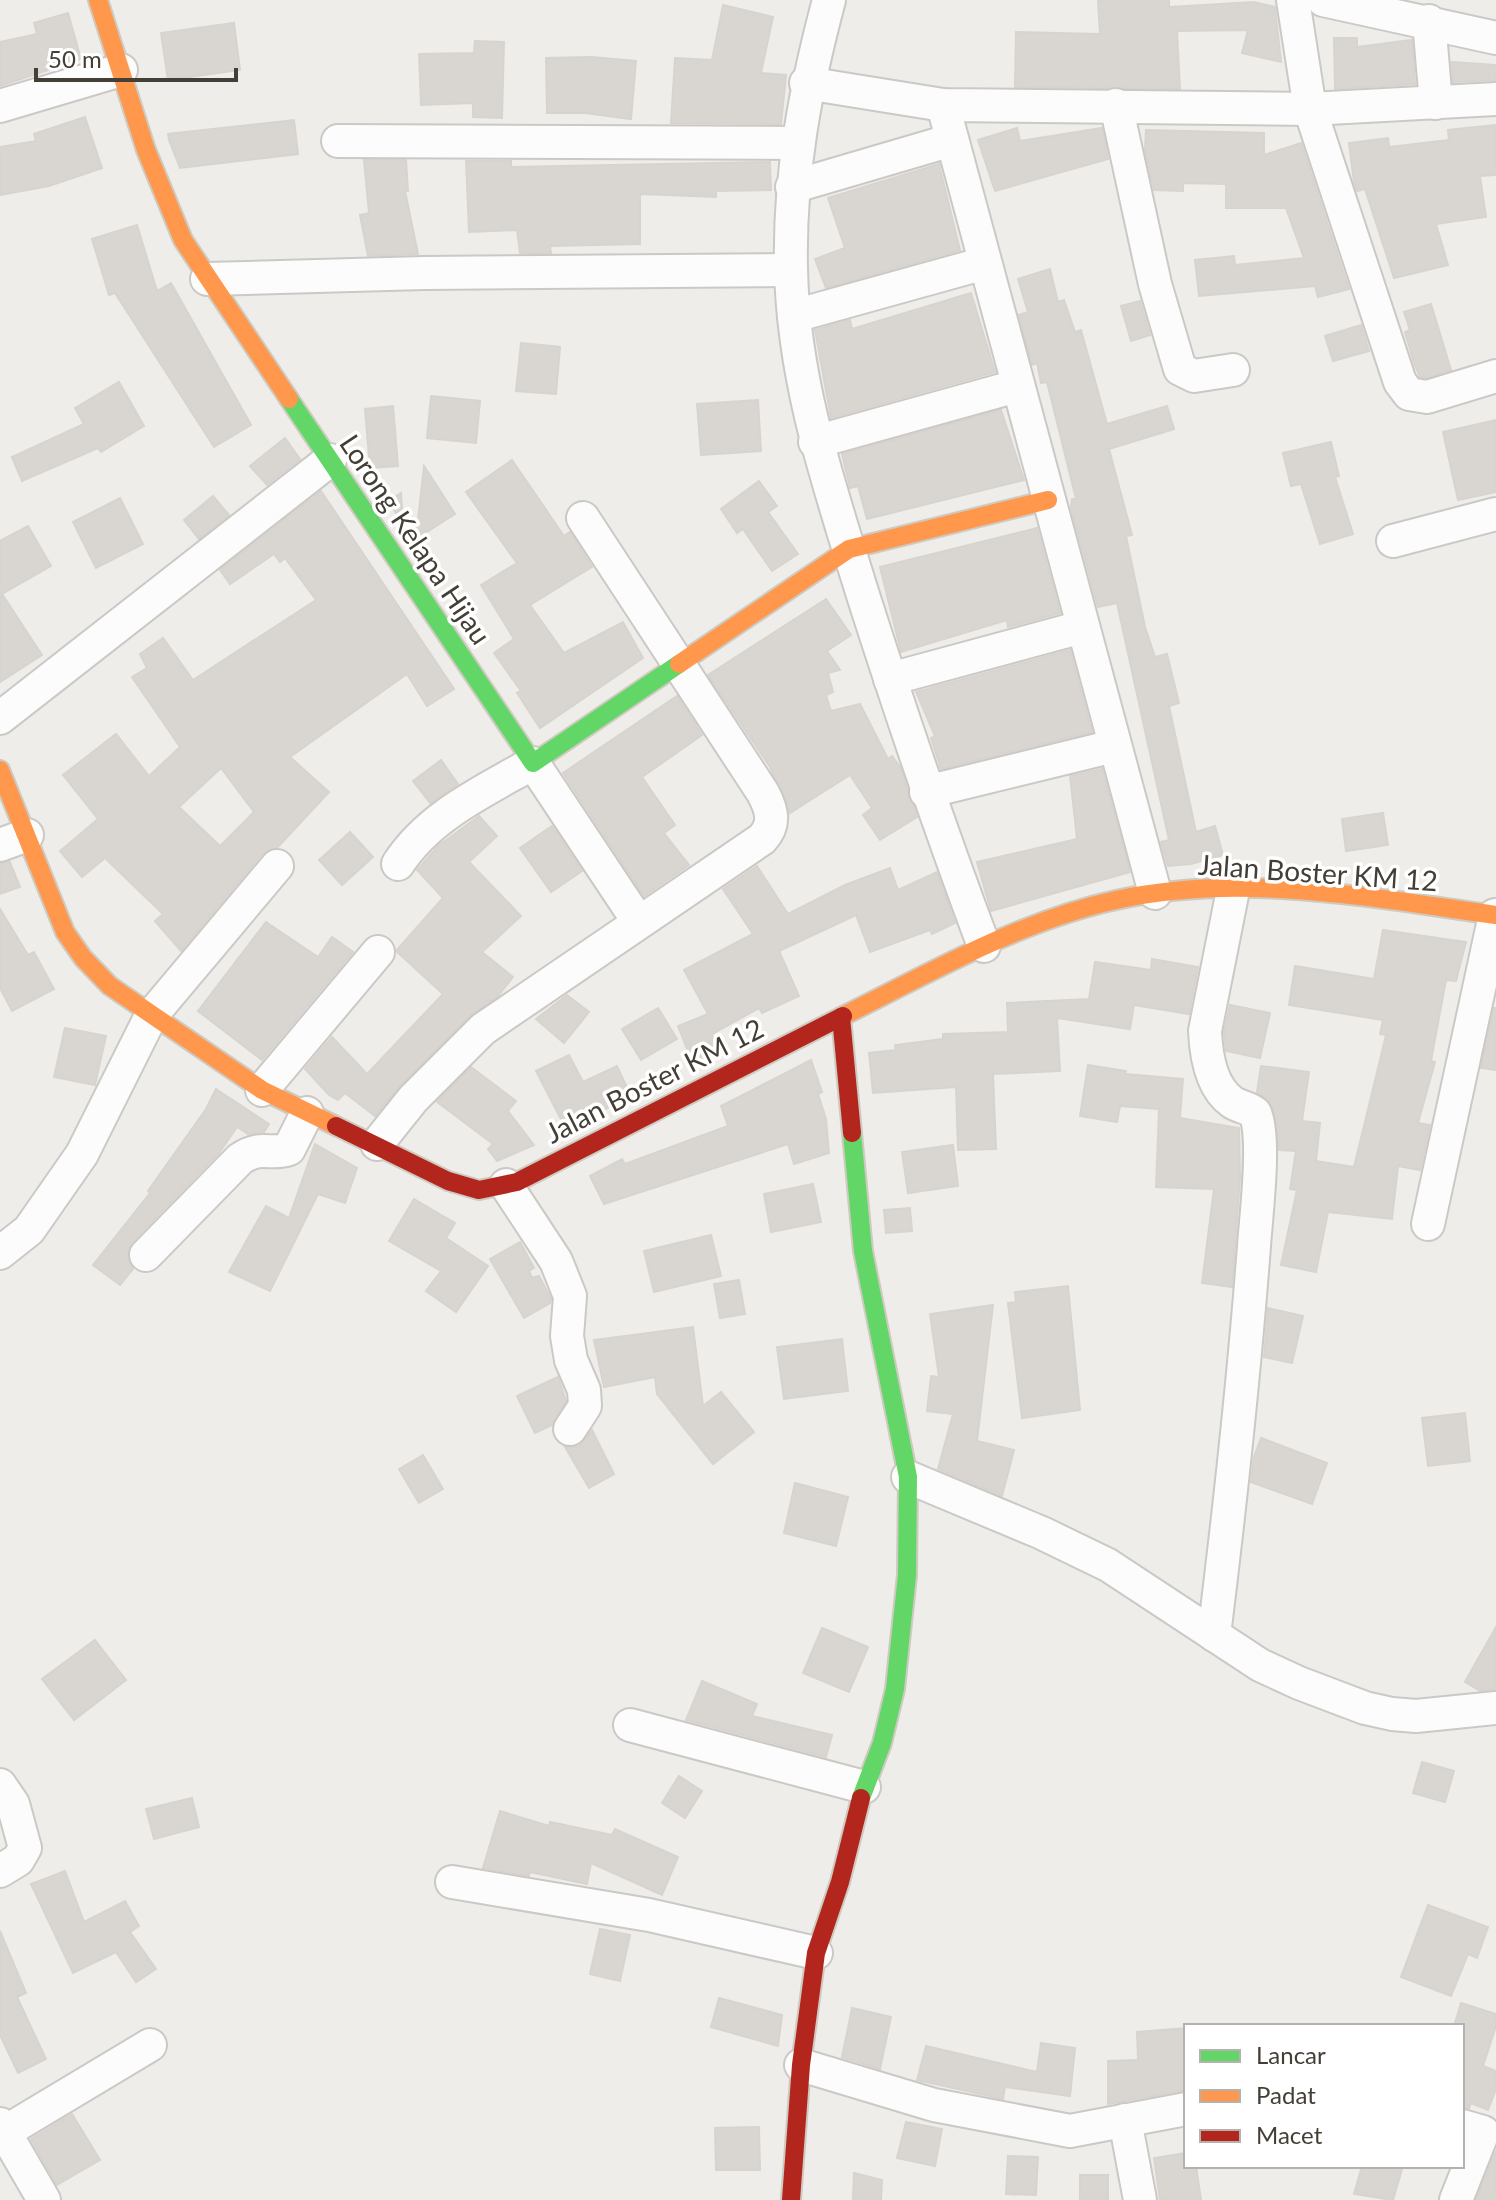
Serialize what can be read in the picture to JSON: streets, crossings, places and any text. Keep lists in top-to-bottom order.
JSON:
{
  "streets": {
    "street": ["Lorong Kelapa Hijau", "Jalan Boster KM 12"]
  },
  "legend": ["Lancar", "Padat", "Macet"],
  "scale_bar": "50 m"
}
